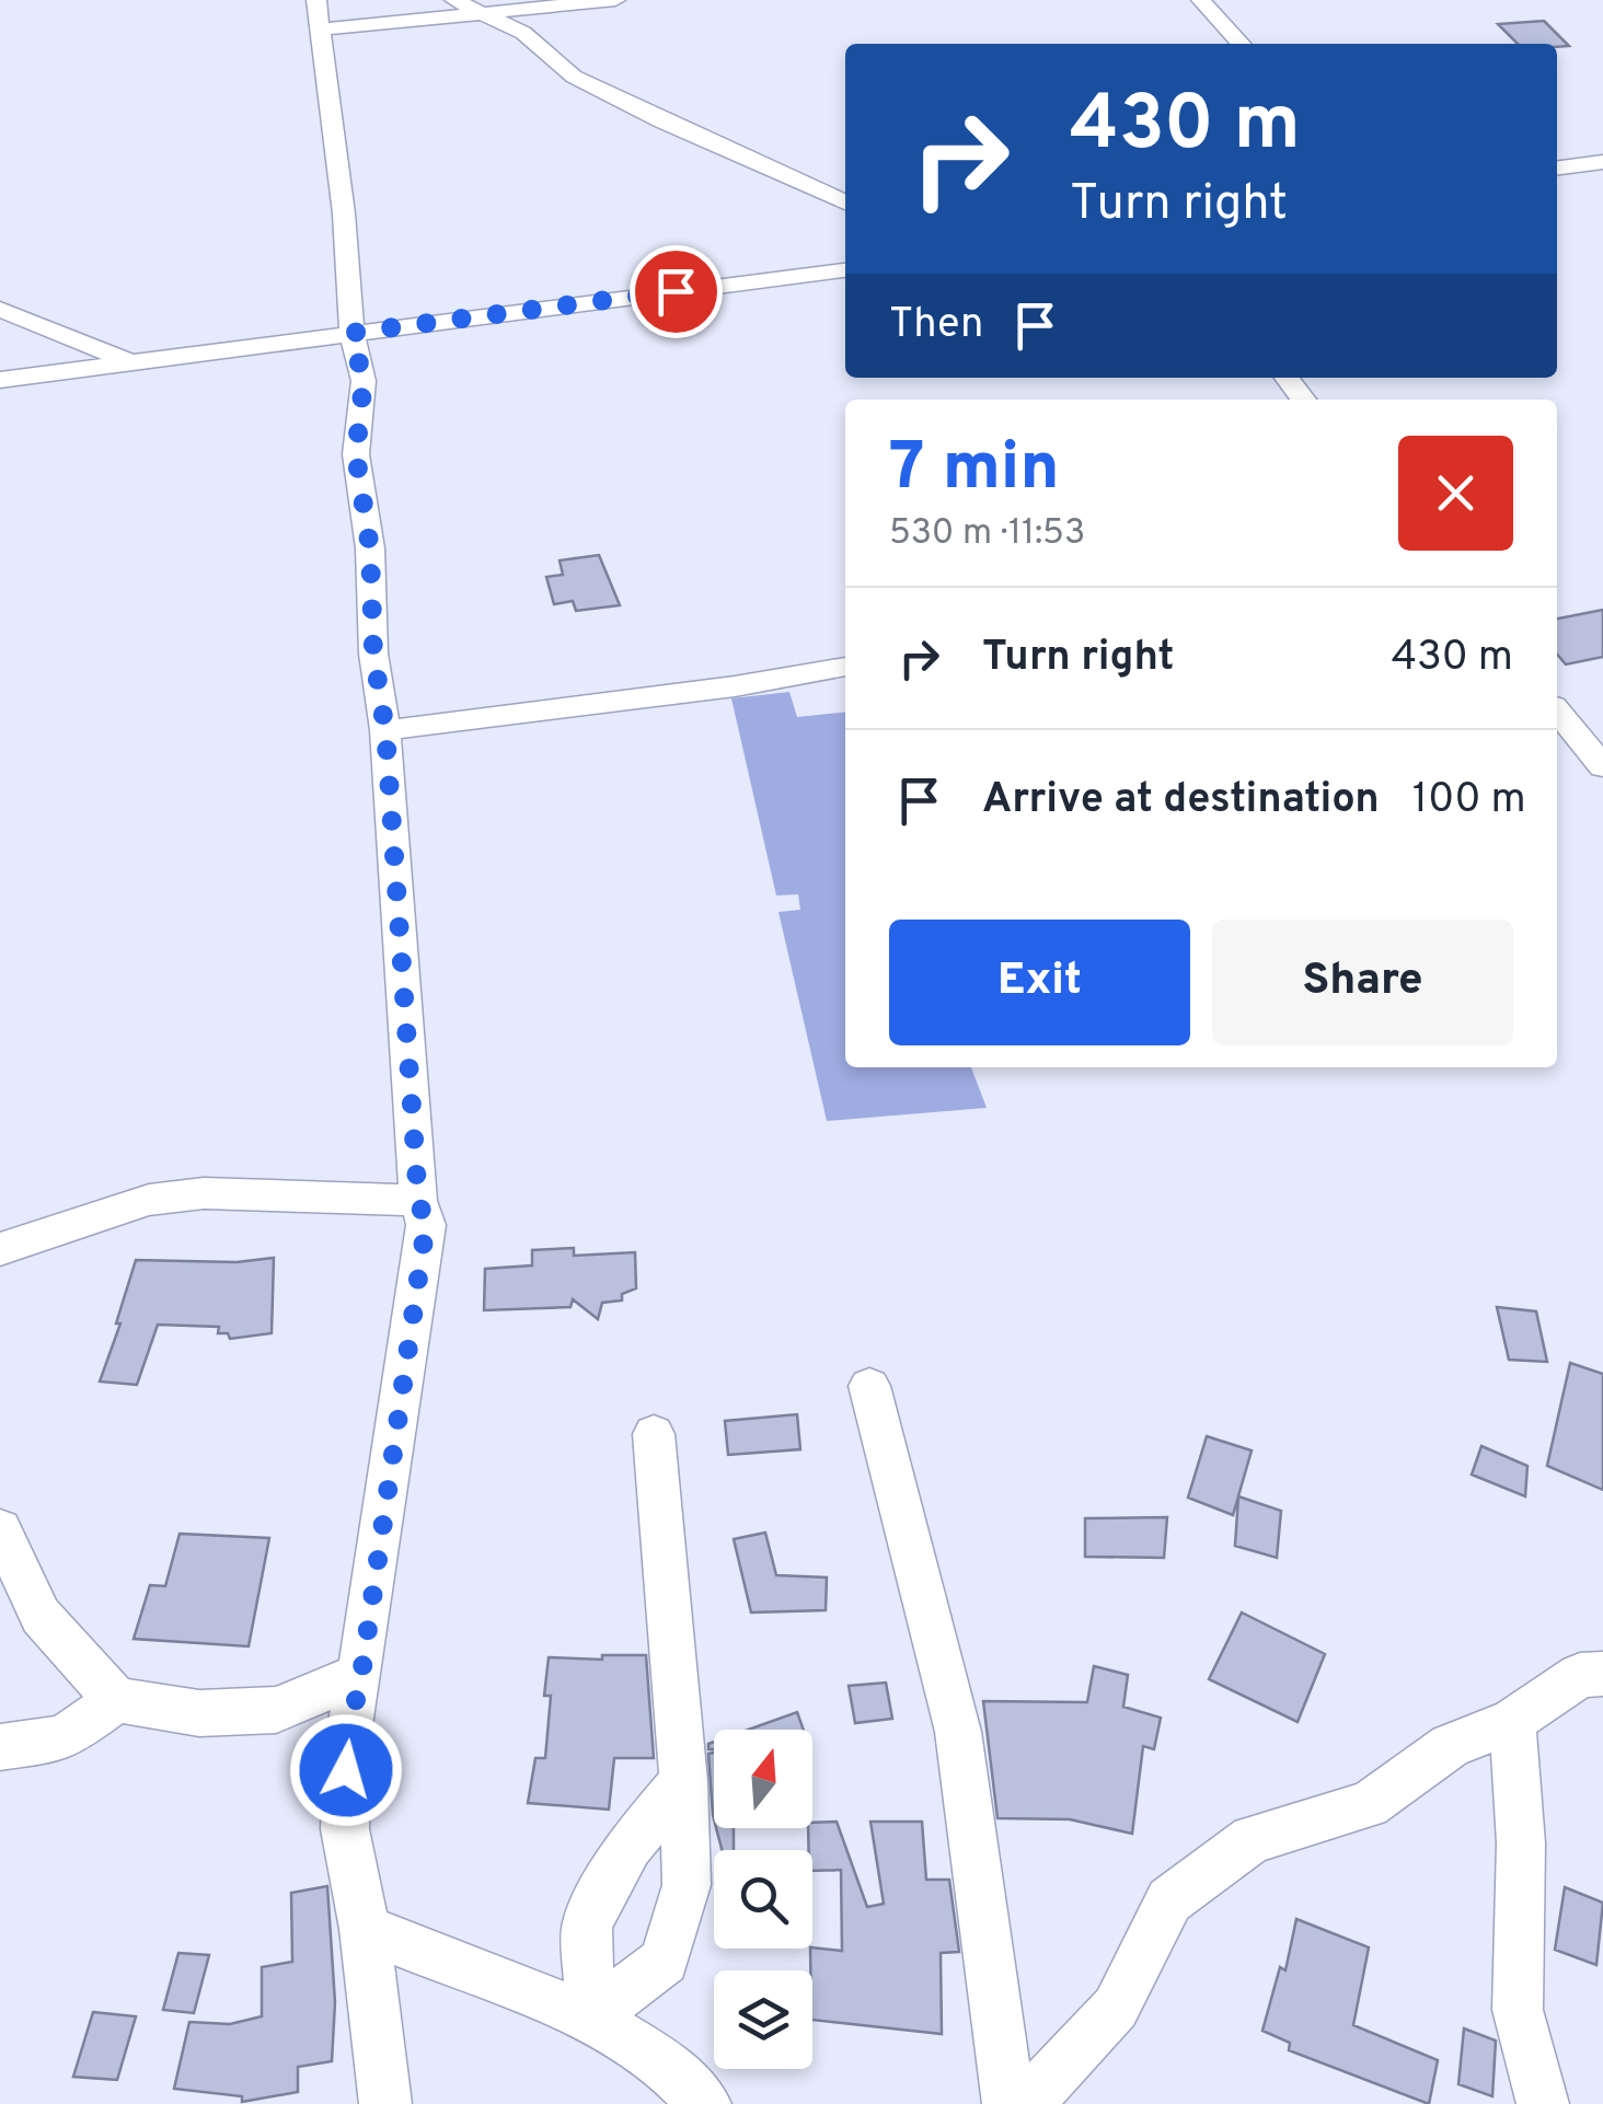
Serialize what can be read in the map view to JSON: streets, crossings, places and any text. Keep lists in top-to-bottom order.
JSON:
{
  "north": "top",
  "page": {
    "turn": ["430 m", "Turn right"],
    "then": "Then",
    "heading": ["7 min", "530 m · 11:53"],
    "list": [
      {
        "name": "Turn right",
        "value": "430 m"
      },
      {
        "name": "Arrive at destination",
        "value": "100 m"
      }
    ],
    "buttons": ["Exit", "Share"]
  }
}
